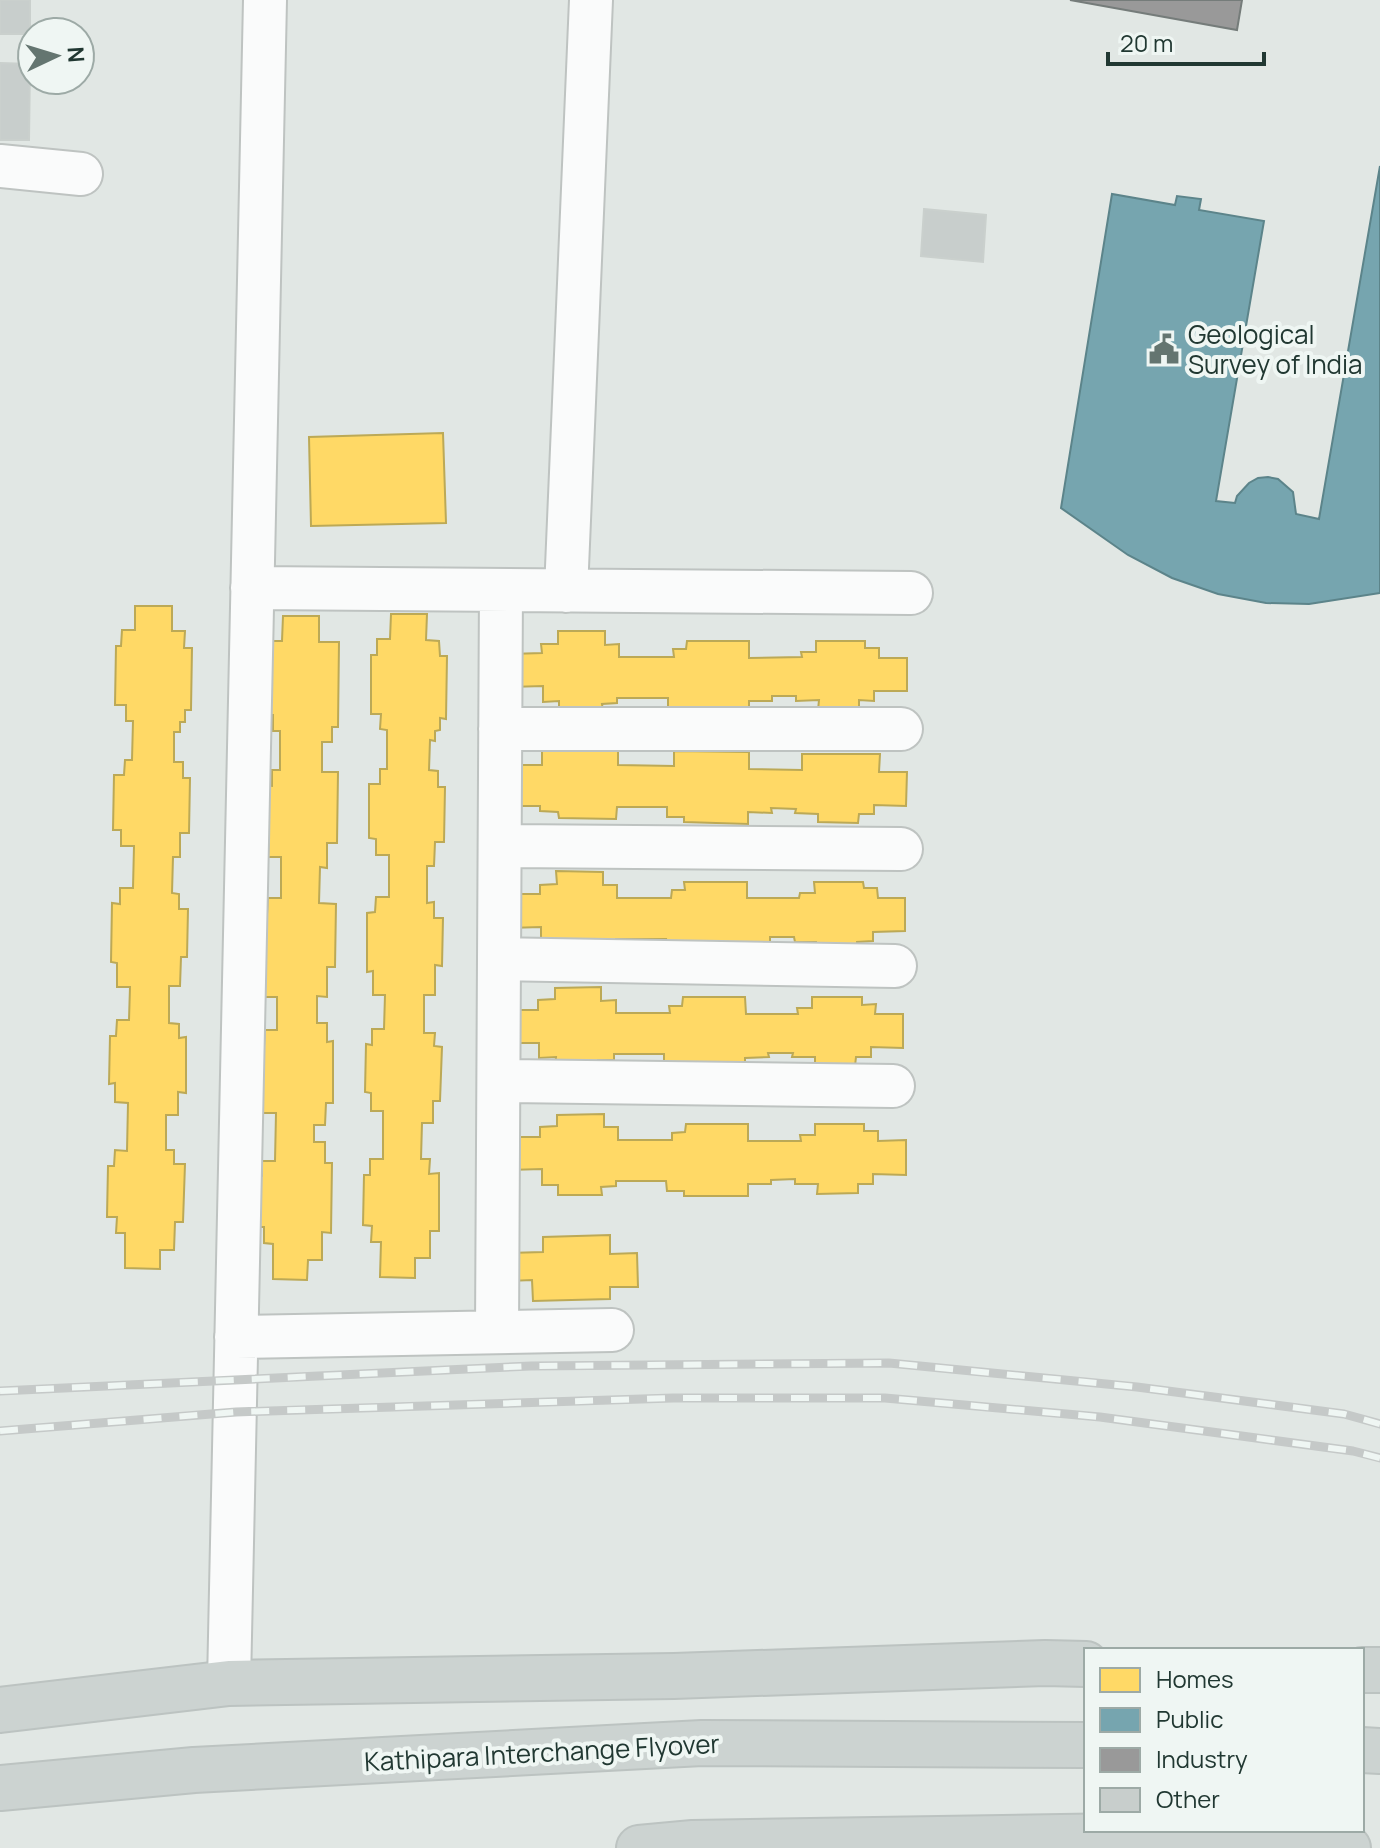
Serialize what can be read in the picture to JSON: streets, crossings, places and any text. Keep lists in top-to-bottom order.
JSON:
{
  "streets": {
    "main road": ["Kathipara Interchange Flyover"]
  },
  "places": {
    "public building": ["Geological Survey of India"]
  },
  "legend": [
    "Homes",
    "Public",
    "Industry",
    "Other"
  ],
  "scale_bar": "20 m",
  "north": "right"
}
